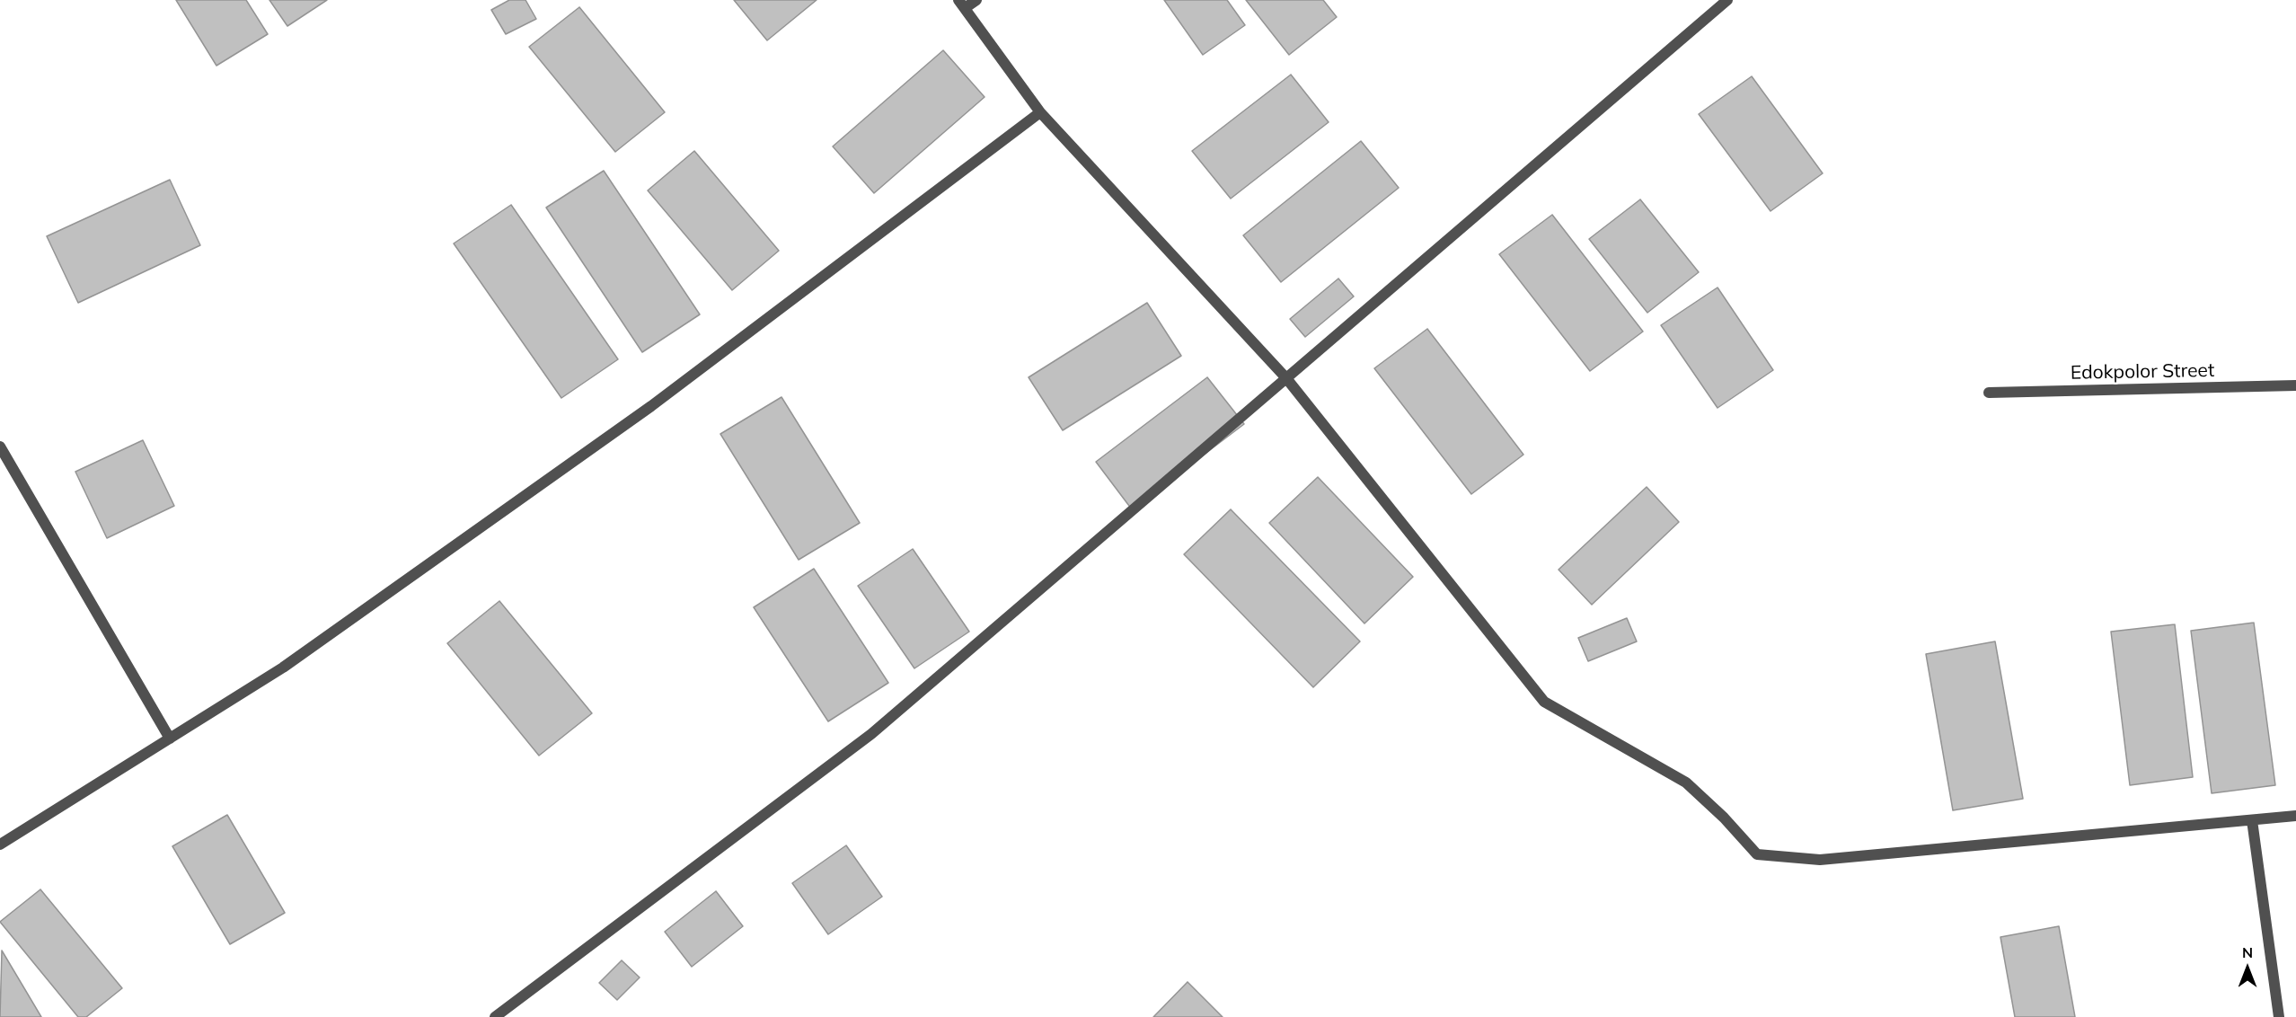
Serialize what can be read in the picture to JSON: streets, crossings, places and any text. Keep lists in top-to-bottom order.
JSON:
{
  "streets": {
    "street": ["Edokpolor Street"]
  },
  "north": "top"
}
